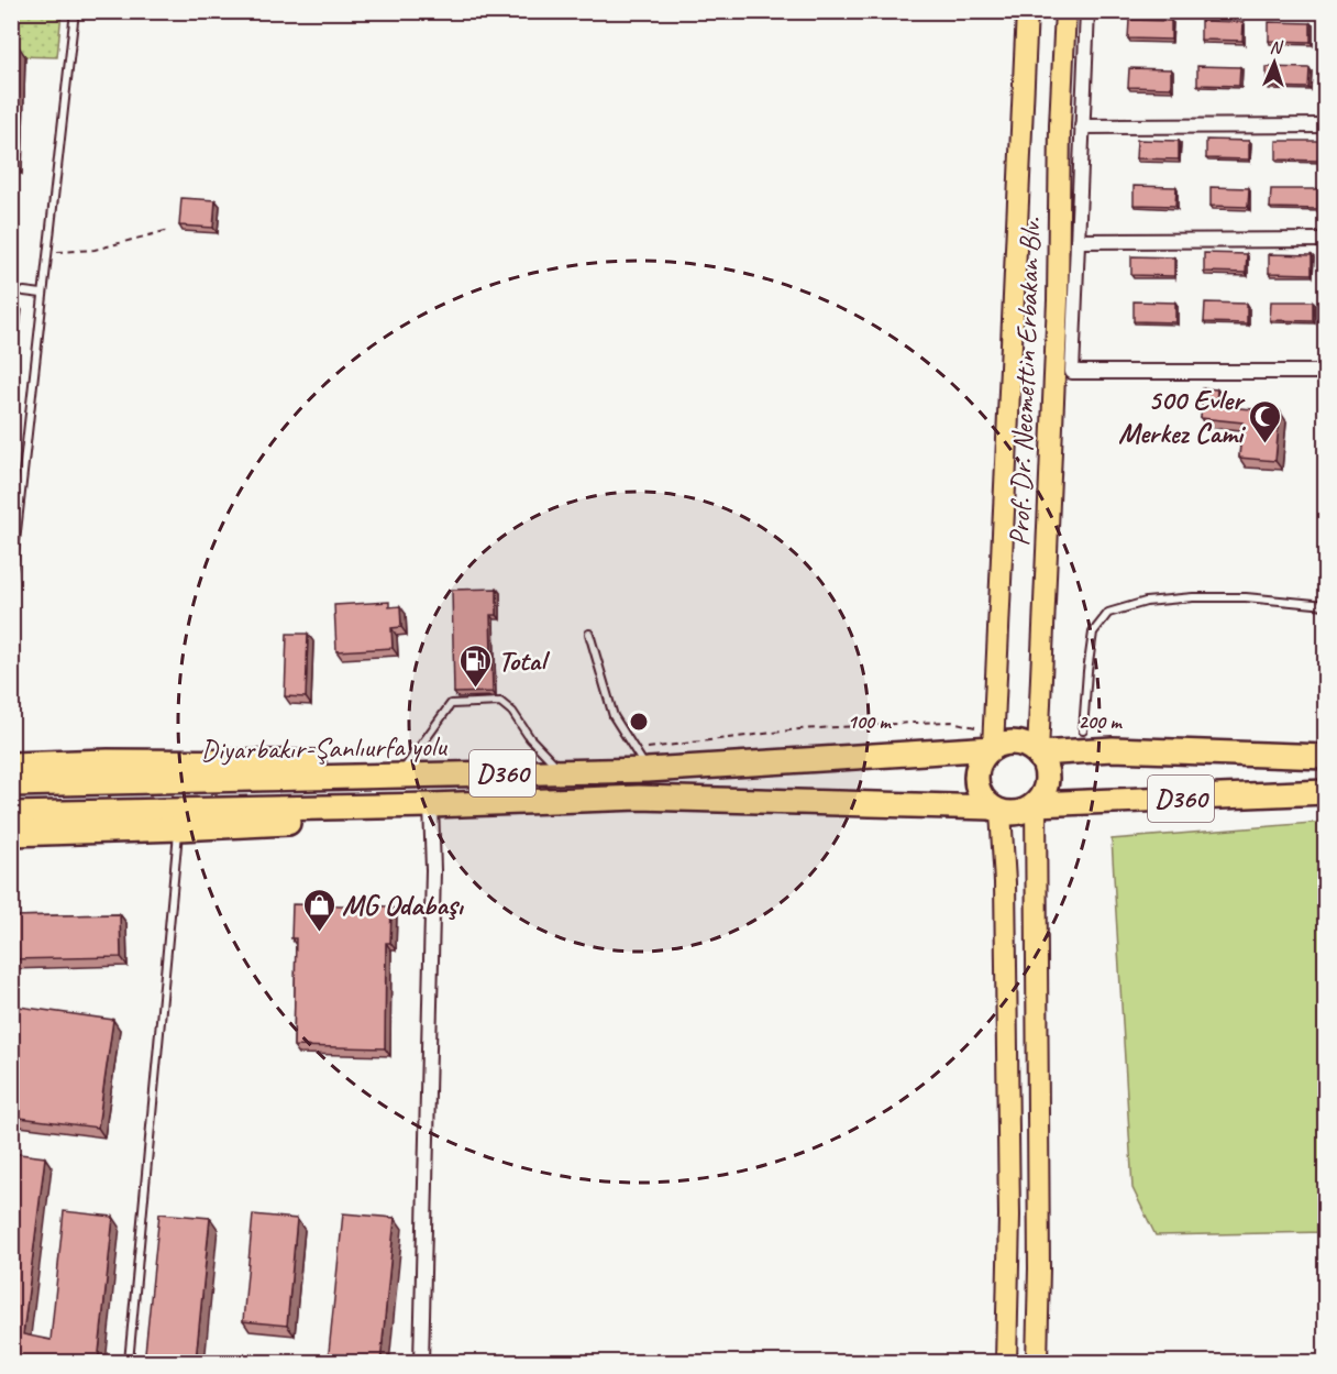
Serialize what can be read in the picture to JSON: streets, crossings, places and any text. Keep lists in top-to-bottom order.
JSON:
{
  "streets": {
    "highway": ["Diyarbakır-Şanlıurfa yolu", "D360"],
    "main road": ["Prof. Dr. Necmettin Erbakan Blv."]
  },
  "crossings": [
    ["Prof. Dr. Necmettin Erbakan Blv.", "Diyarbakır-Şanlıurfa yolu"],
    ["Prof. Dr. Necmettin Erbakan Blv.", "D360"],
    ["Diyarbakır-Şanlıurfa yolu", "D360"]
  ],
  "places": {
    "mosque": ["500 Evler Merkez Cami"],
    "fuel station": ["Total"],
    "shop": ["MG Odabaşı"]
  },
  "north": "top",
  "rings": ["100 m", "200 m"]
}
